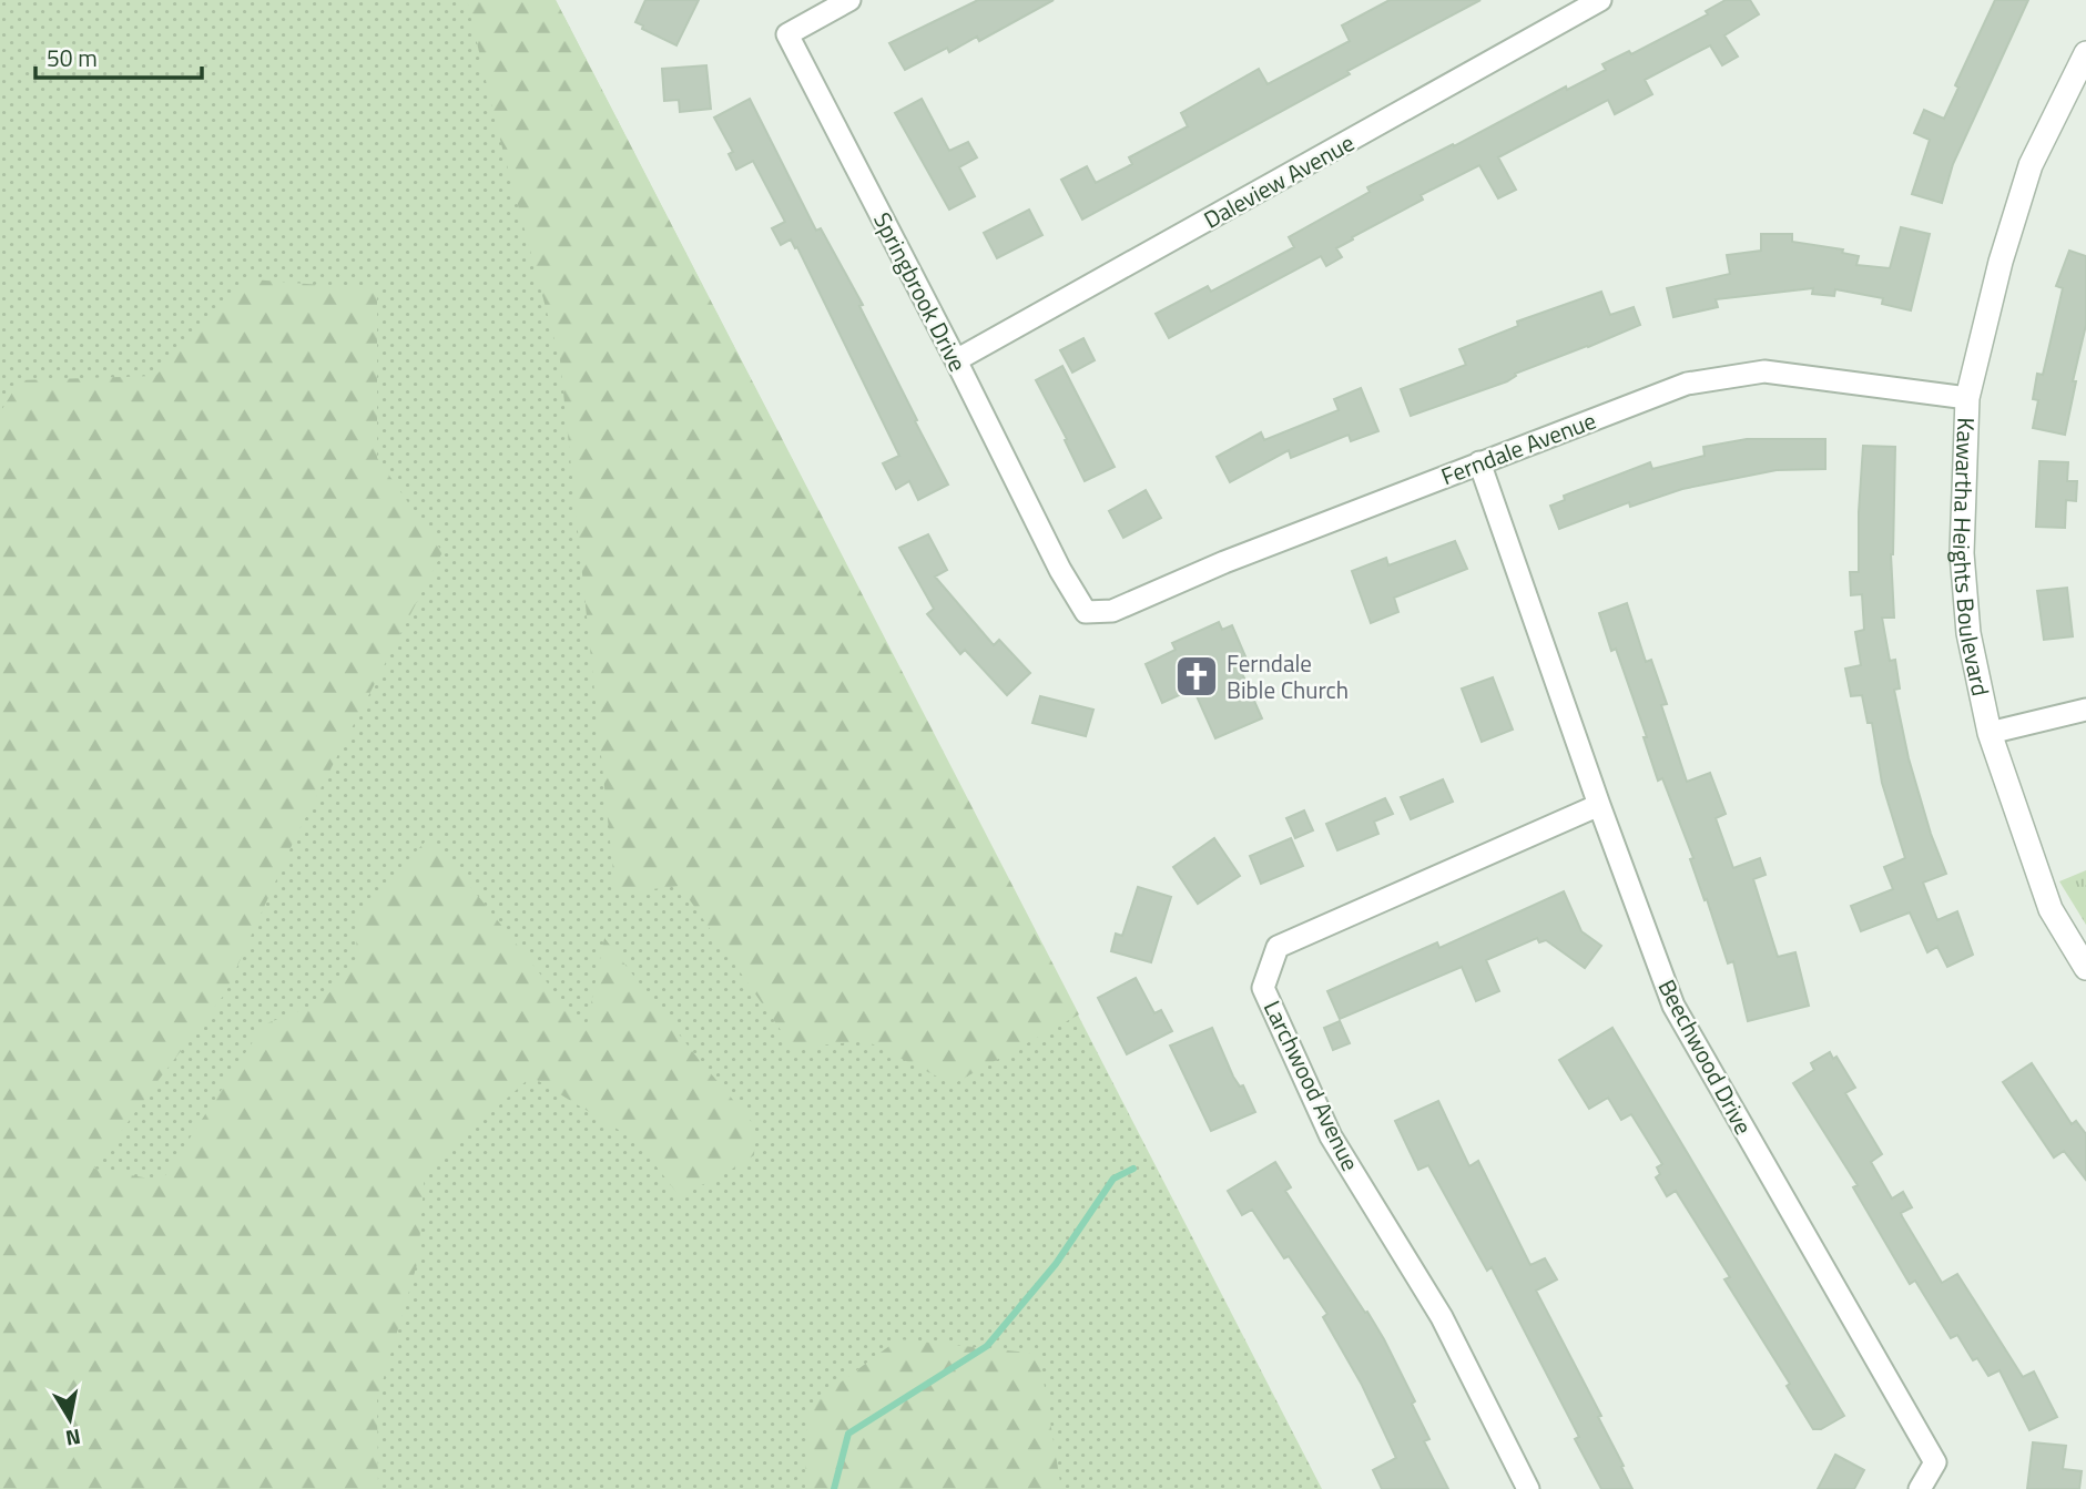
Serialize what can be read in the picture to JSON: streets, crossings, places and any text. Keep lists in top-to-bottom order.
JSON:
{
  "streets": {
    "street": [
      "Daleview Avenue",
      "Springbrook Drive",
      "Ferndale Avenue",
      "Kawartha Heights Boulevard",
      "Beechwood Drive",
      "Larchwood Avenue"
    ]
  },
  "crossings": [
    ["Daleview Avenue", "Springbrook Drive"],
    ["Springbrook Drive", "Ferndale Avenue"],
    ["Ferndale Avenue", "Kawartha Heights Boulevard"],
    ["Ferndale Avenue", "Beechwood Drive"],
    ["Beechwood Drive", "Larchwood Avenue"]
  ],
  "places": {
    "church": ["Ferndale Bible Church"]
  },
  "scale_bar": "50 m",
  "north": "bottom"
}
